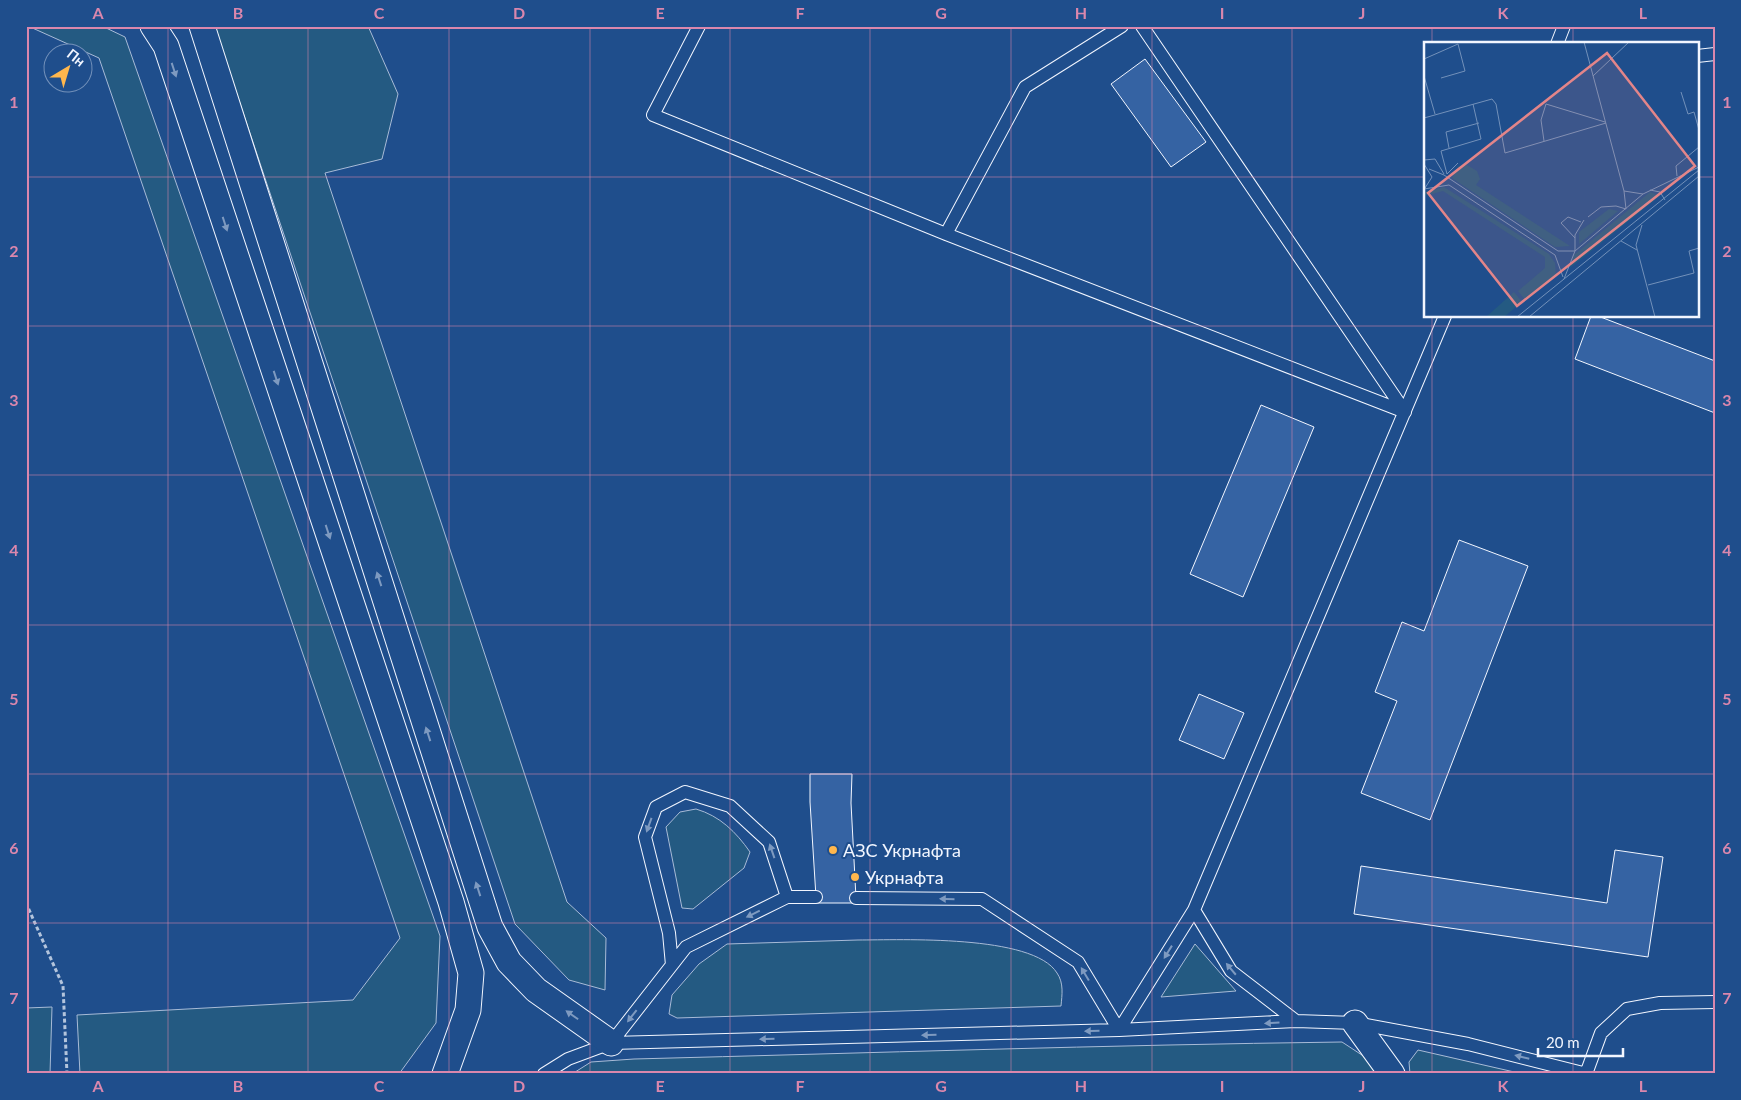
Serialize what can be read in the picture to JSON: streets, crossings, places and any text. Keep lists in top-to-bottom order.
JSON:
{
  "places": ["АЗС Укрнафта", "Укрнафта"],
  "scale_bar": "20 m",
  "north": "top right",
  "grid": {
    "columns": [
      "A",
      "B",
      "C",
      "D",
      "E",
      "F",
      "G",
      "H",
      "I",
      "J",
      "K",
      "L"
    ],
    "rows": [
      "1",
      "2",
      "3",
      "4",
      "5",
      "6",
      "7"
    ]
  }
}
